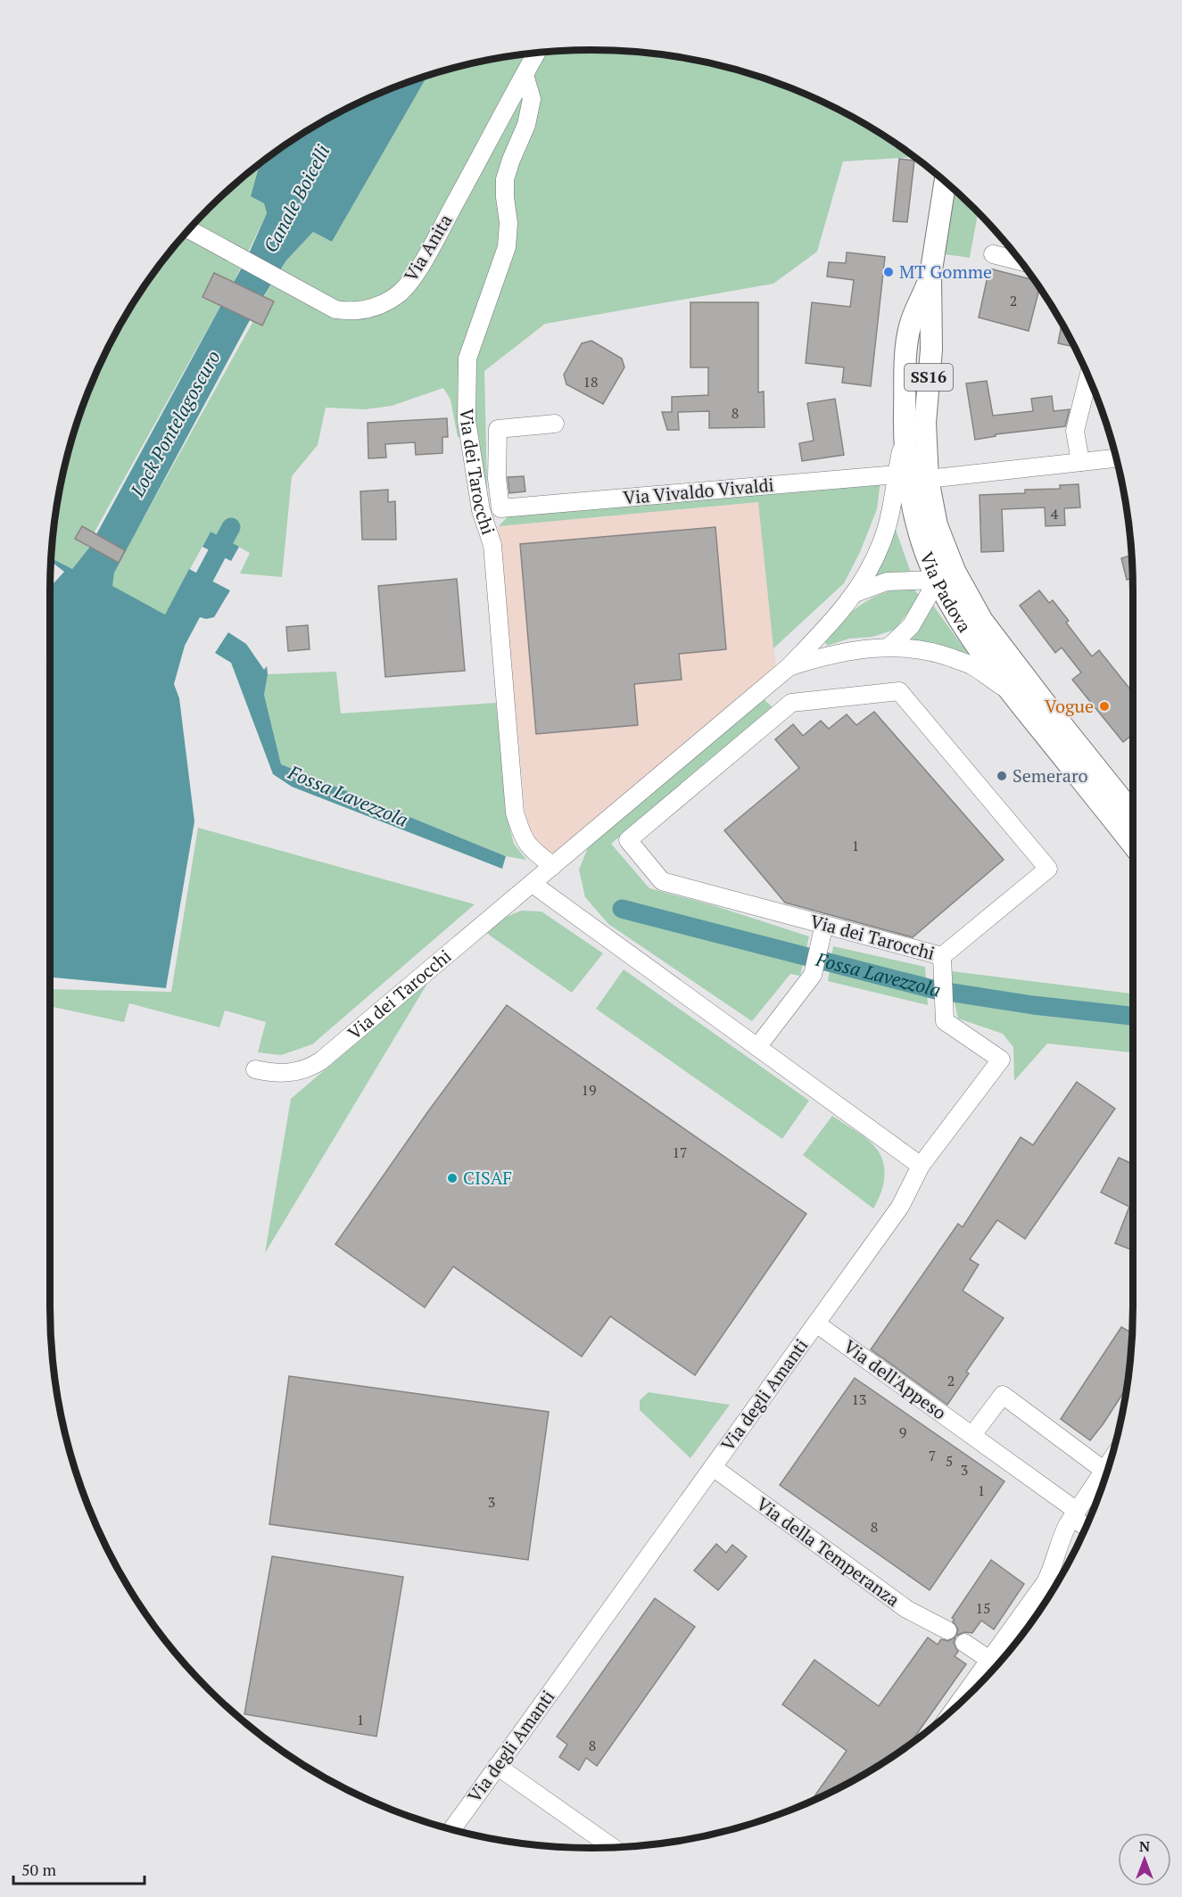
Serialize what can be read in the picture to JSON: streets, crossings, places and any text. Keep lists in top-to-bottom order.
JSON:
{
  "streets": {
    "main road": ["SS16", "Via Padova"],
    "street": [
      "Via Anita",
      "Via dei Tarocchi",
      "Via Vivaldo Vivaldi",
      "Via dell'Appeso",
      "Via degli Amanti",
      "Via della Temperanza"
    ]
  },
  "crossings": [
    ["Via Anita", "Via dei Tarocchi"],
    ["Via dei Tarocchi", "Via Vivaldo Vivaldi"],
    ["Via dei Tarocchi", "Via Padova"],
    ["Via dei Tarocchi", "Via degli Amanti"],
    ["Via Vivaldo Vivaldi", "Via Padova"],
    ["Via dell'Appeso", "Via degli Amanti"],
    ["Via degli Amanti", "Via della Temperanza"]
  ],
  "water": ["Canale Boicelli", "Lock Pontelagoscuro", "Fossa Lavezzola"],
  "places": [
    "MT Gomme",
    "Vogue",
    "Semeraro",
    "CISAF"
  ],
  "house_numbers": [
    "2",
    "18",
    "8",
    "4",
    "1",
    "19",
    "17",
    "2",
    "13",
    "9",
    "7",
    "5",
    "3",
    "1",
    "3",
    "8",
    "15",
    "1",
    "8"
  ],
  "scale_bar": "50 m",
  "north": "top"
}
